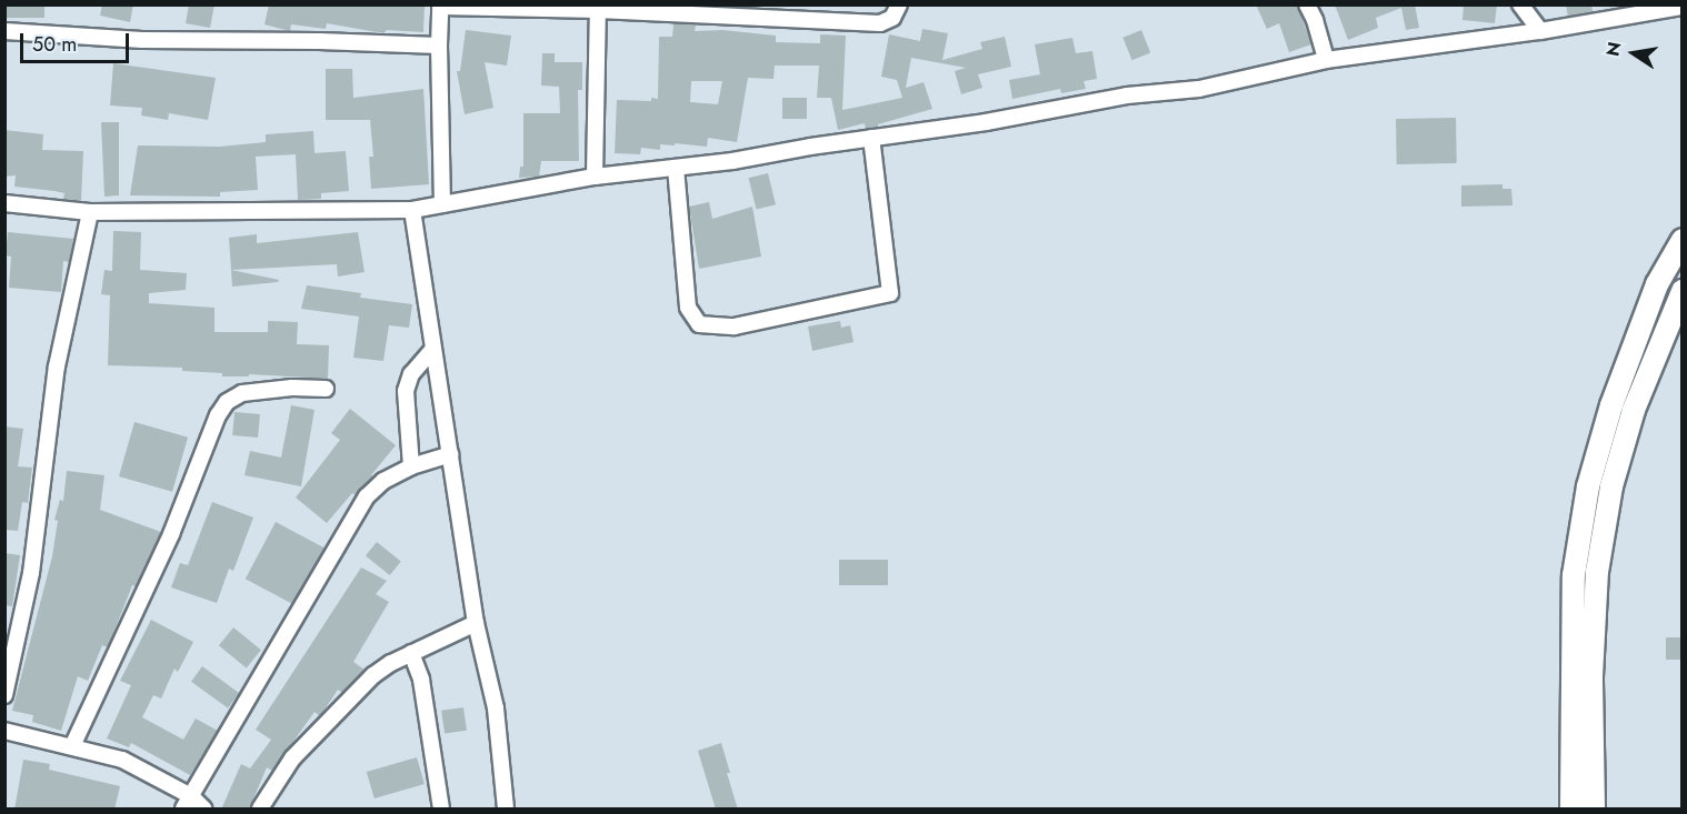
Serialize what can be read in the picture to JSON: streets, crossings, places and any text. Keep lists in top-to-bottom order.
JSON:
{
  "scale_bar": "50 m",
  "north": "left"
}
